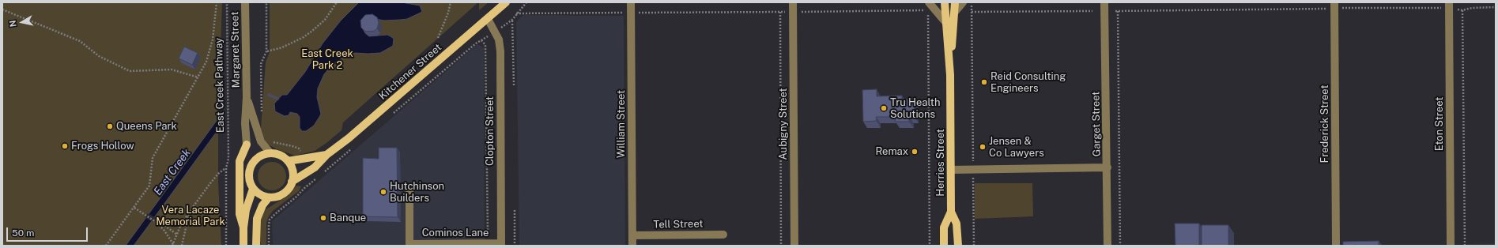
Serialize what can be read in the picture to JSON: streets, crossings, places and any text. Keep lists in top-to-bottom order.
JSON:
{
  "streets": {
    "main road": ["Kitchener Street", "Herries Street"],
    "street": [
      "Margaret Street",
      "William Street",
      "Aubigny Street",
      "Garget Street",
      "Frederick Street",
      "Eton Street",
      "Clopton Street",
      "Tell Street",
      "Cominos Lane"
    ],
    "path": ["East Creek Pathway"]
  },
  "crossings": [
    ["Margaret Street", "Kitchener Street"],
    ["Kitchener Street", "Clopton Street"],
    ["William Street", "Tell Street"],
    ["Clopton Street", "Cominos Lane"]
  ],
  "water": ["East Creek"],
  "parks": ["East Creek Park 2", "Vera Lacaze Memorial Park"],
  "places": [
    "Reid Consulting Engineers",
    "Tru Health Solutions",
    "Queens Park",
    "Frogs Hollow",
    "Jensen & Co Lawyers",
    "Remax",
    "Hutchinson Builders",
    "Banque"
  ],
  "scale_bar": "50 m",
  "north": "left"
}
